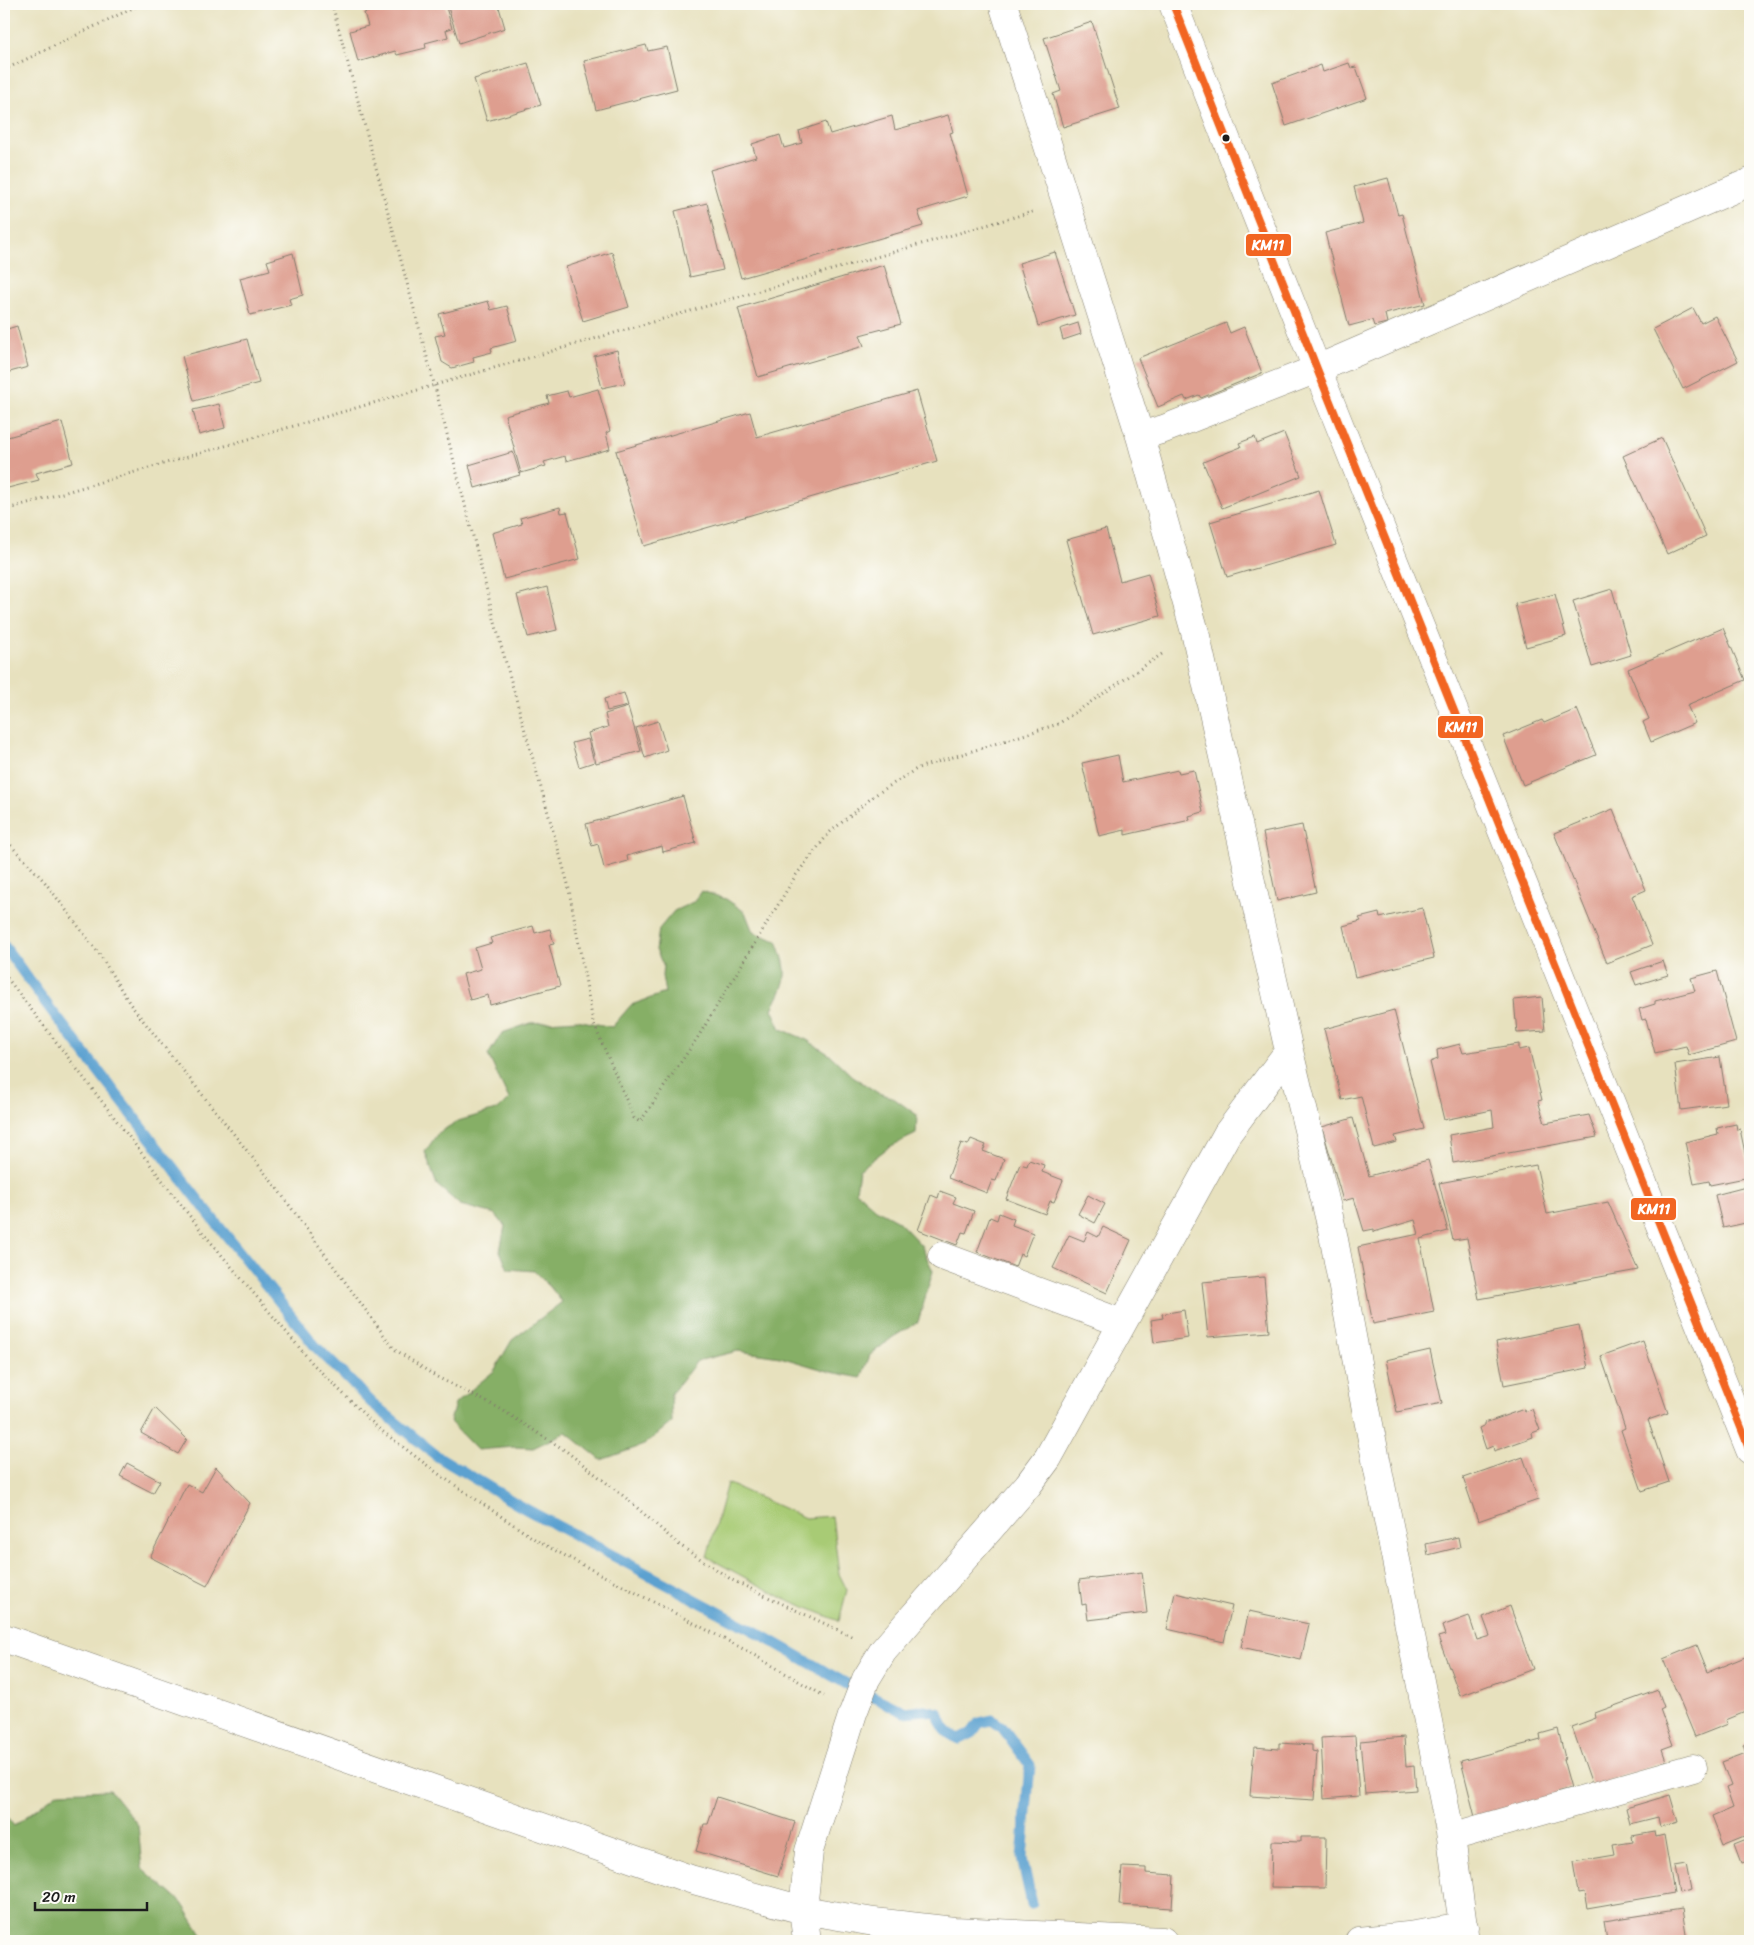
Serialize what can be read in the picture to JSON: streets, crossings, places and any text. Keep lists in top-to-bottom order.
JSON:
{
  "lines": ["transit line KM11"],
  "scale_bar": "20 m"
}
